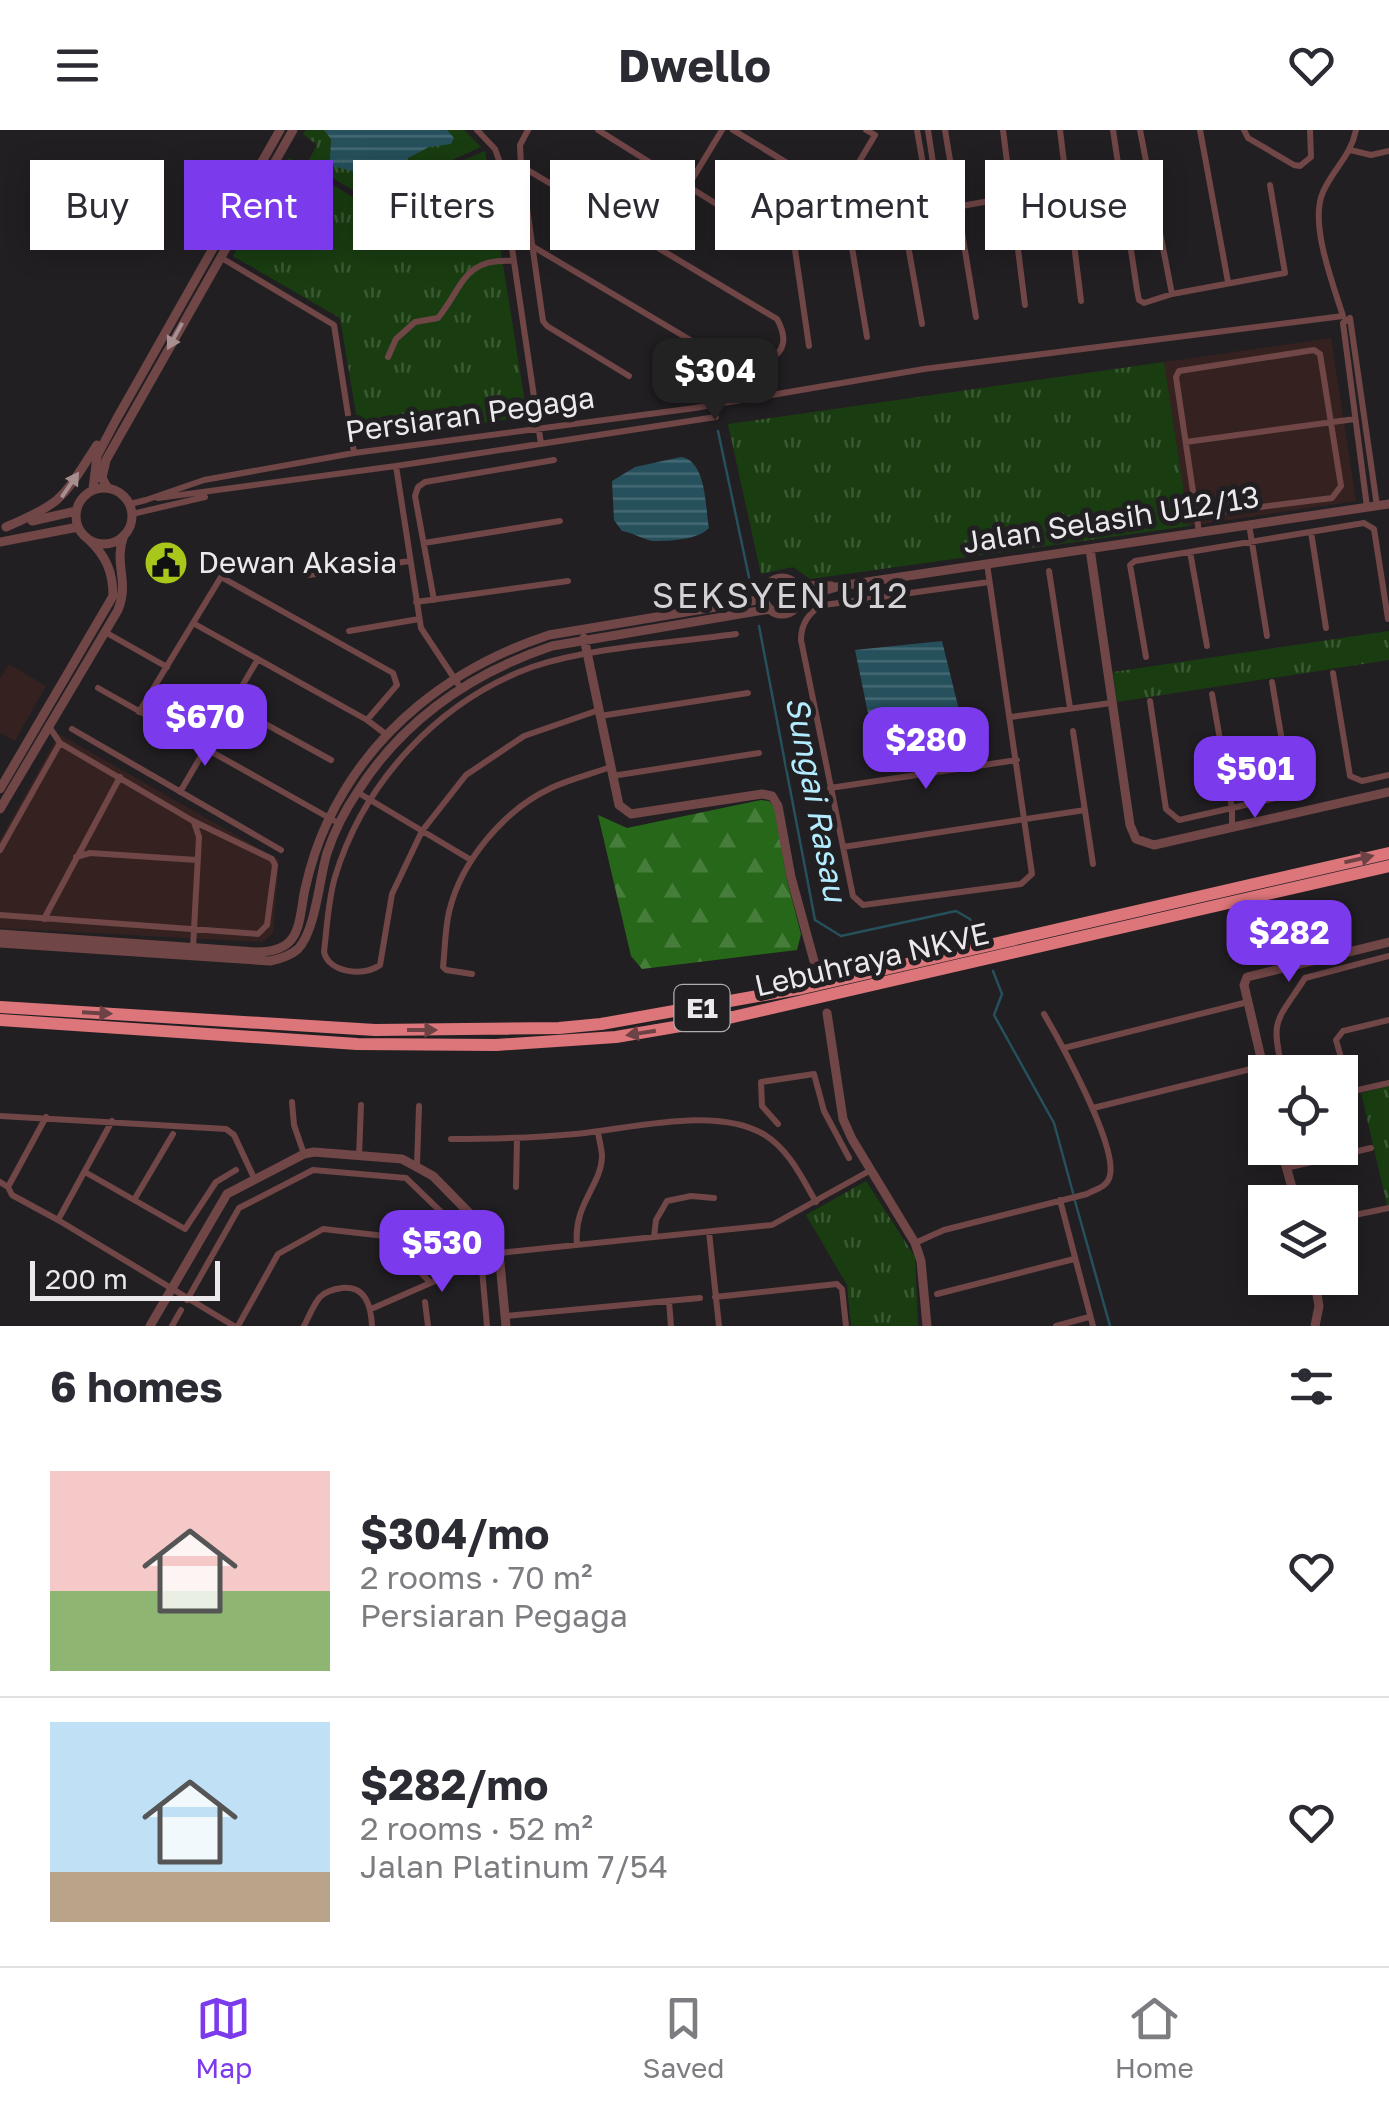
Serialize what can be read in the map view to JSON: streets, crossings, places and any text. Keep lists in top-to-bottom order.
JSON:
{
  "streets": {
    "highway": ["Lebuhraya NKVE", "E1"],
    "street": ["Persiaran Pegaga", "Jalan Selasih U12/13"]
  },
  "districts": ["SEKSYEN U12"],
  "water": ["Sungai Rasau"],
  "places": {
    "public building": ["Dewan Akasia"]
  },
  "scale_bar": "200 m",
  "page": {
    "header": "Dwello",
    "chip": [
      "Buy",
      "Rent",
      "Filters",
      "New",
      "Apartment",
      "House"
    ],
    "price": [
      "$304",
      "$670",
      "$280",
      "$501",
      "$282",
      "$530"
    ],
    "scale": "200 m",
    "heading": "6 homes",
    "list": [
      {
        "name": "$304/mo",
        "note": "2 rooms · 70 m² · Persiaran Pegaga"
      },
      {
        "name": "$282/mo",
        "note": "2 rooms · 52 m² · Jalan Platinum 7/54"
      }
    ],
    "tabs": ["Map", "Saved", "Home"]
  }
}
